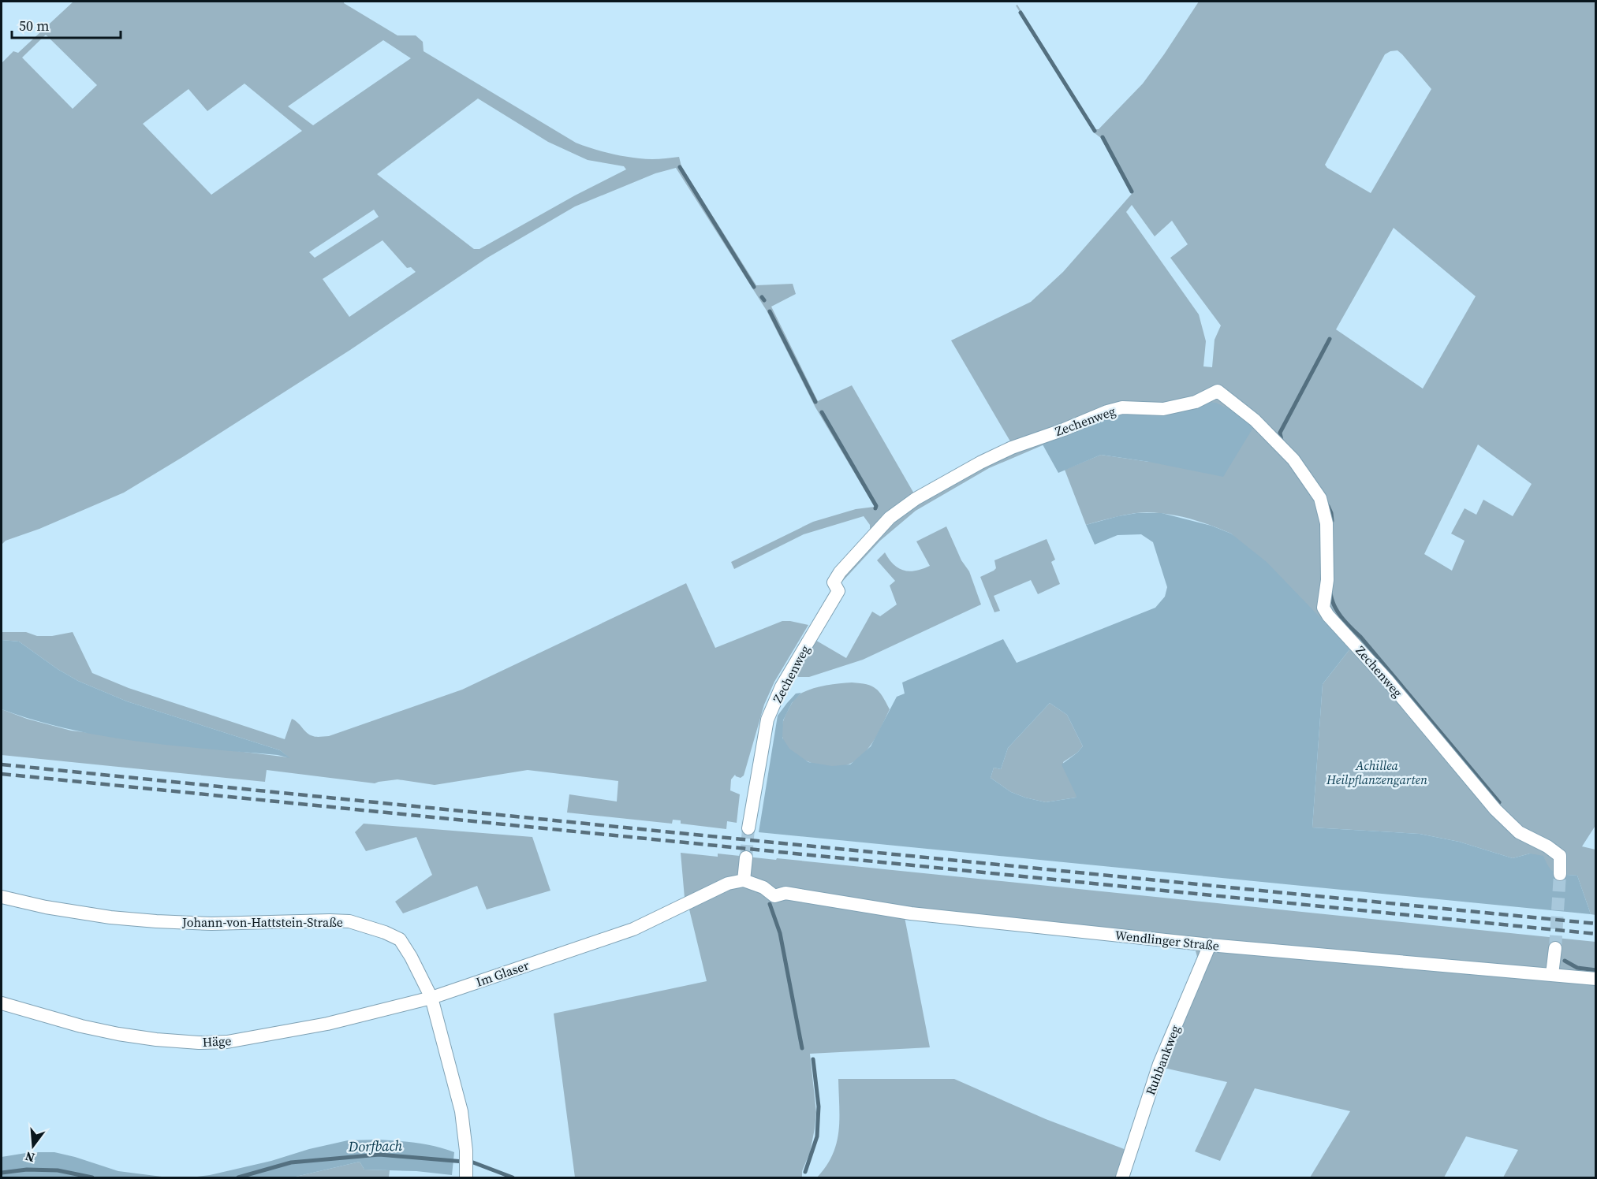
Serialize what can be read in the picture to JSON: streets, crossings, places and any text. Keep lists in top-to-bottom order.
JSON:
{
  "streets": {
    "street": [
      "Zechenweg",
      "Johann-von-Hattstein-Straße",
      "Wendlinger Straße",
      "Im Glaser",
      "Häge",
      "Ruhbankweg"
    ]
  },
  "crossings": [
    ["Johann-von-Hattstein-Straße", "Im Glaser"],
    ["Johann-von-Hattstein-Straße", "Häge"],
    ["Wendlinger Straße", "Im Glaser"],
    ["Wendlinger Straße", "Ruhbankweg"],
    ["Im Glaser", "Häge"]
  ],
  "water": ["Dorfbach"],
  "parks": ["Achillea Heilpflanzengarten"],
  "scale_bar": "50 m",
  "north": "bottom"
}
